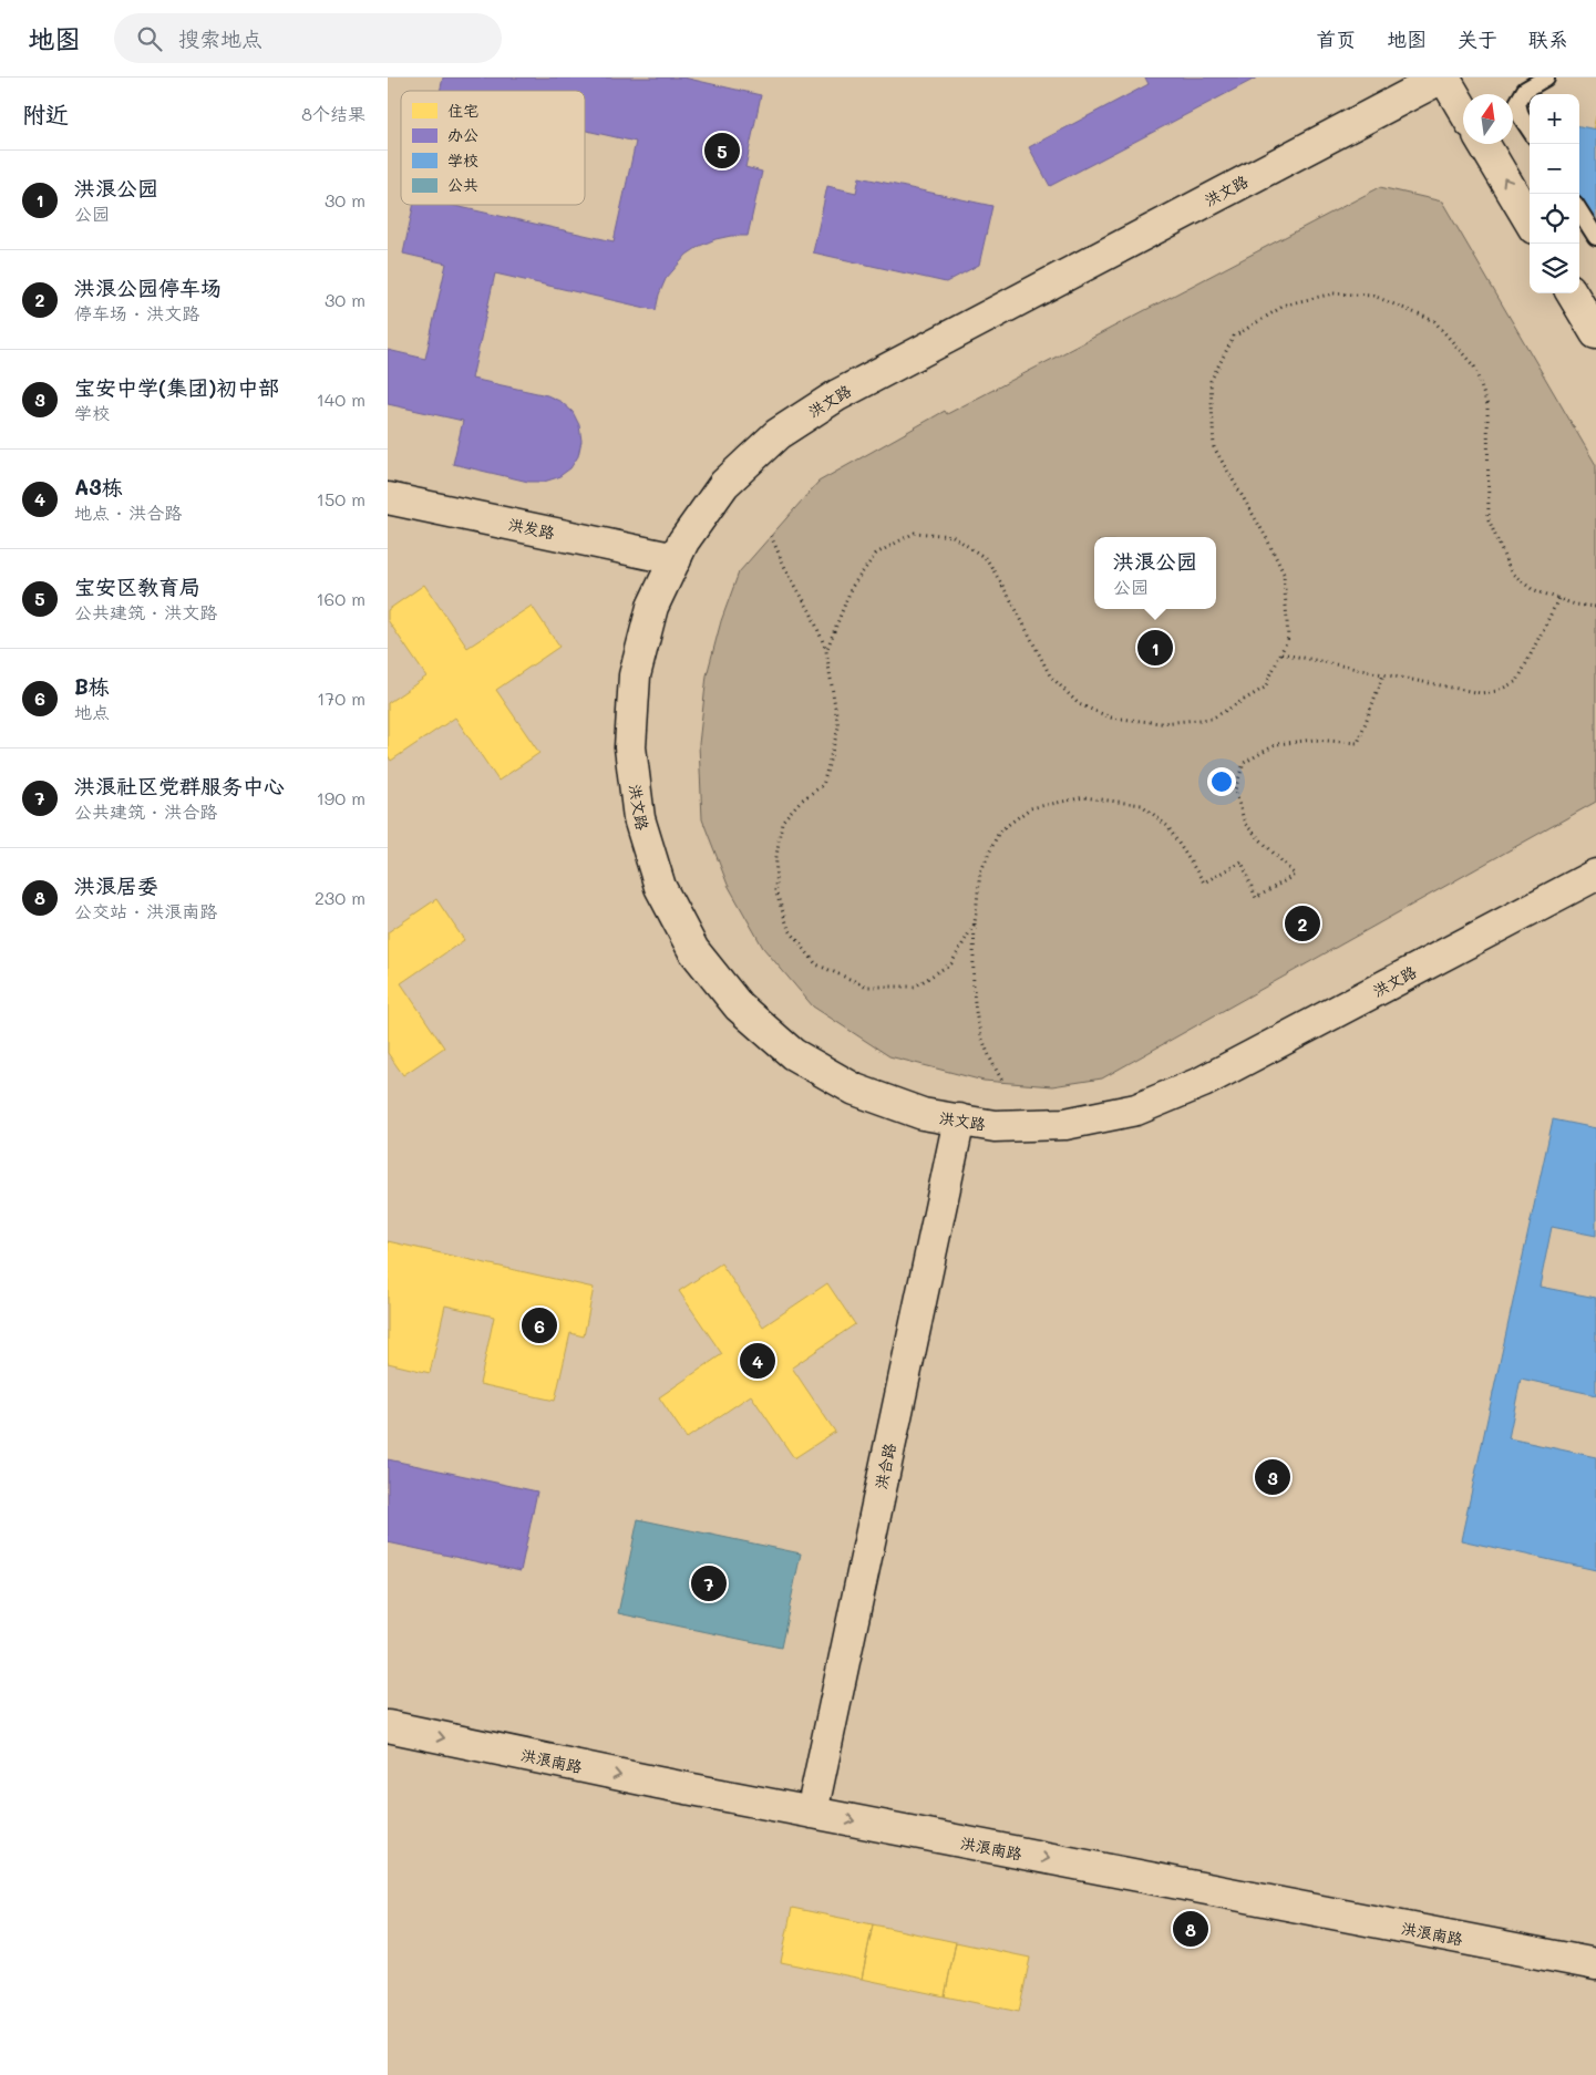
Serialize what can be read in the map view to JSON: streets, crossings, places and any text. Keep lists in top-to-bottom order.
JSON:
{
  "streets": {
    "street": [
      "洪文路",
      "洪发路",
      "洪合路",
      "洪浪南路"
    ]
  },
  "crossings": [
    ["洪文路", "洪发路"],
    ["洪文路", "洪合路"],
    ["洪合路", "洪浪南路"]
  ],
  "one_way": ["洪浪南路"],
  "legend": [
    "住宅",
    "办公",
    "学校",
    "公共"
  ],
  "north": "top",
  "page": {
    "header": "地图",
    "search": "搜索地点",
    "nav": [
      "首页",
      "地图",
      "关于",
      "联系"
    ],
    "heading": ["附近", "8个结果"],
    "map_buttons": ["+", "−"],
    "pins": [
      "5",
      "1",
      "2",
      "6",
      "4",
      "3",
      "7",
      "8"
    ],
    "list": [
      {
        "mark": "1",
        "name": "洪浪公园",
        "note": "公园",
        "value": "30 m"
      },
      {
        "mark": "2",
        "name": "洪浪公园停车场",
        "note": "停车场 · 洪文路",
        "value": "30 m"
      },
      {
        "mark": "3",
        "name": "宝安中学(集团)初中部",
        "note": "学校",
        "value": "140 m"
      },
      {
        "mark": "4",
        "name": "A3栋",
        "note": "地点 · 洪合路",
        "value": "150 m"
      },
      {
        "mark": "5",
        "name": "宝安区教育局",
        "note": "公共建筑 · 洪文路",
        "value": "160 m"
      },
      {
        "mark": "6",
        "name": "B栋",
        "note": "地点",
        "value": "170 m"
      },
      {
        "mark": "7",
        "name": "洪浪社区党群服务中心",
        "note": "公共建筑 · 洪合路",
        "value": "190 m"
      },
      {
        "mark": "8",
        "name": "洪浪居委",
        "note": "公交站 · 洪浪南路",
        "value": "230 m"
      }
    ],
    "popup": ["洪浪公园", "公园"]
  }
}
